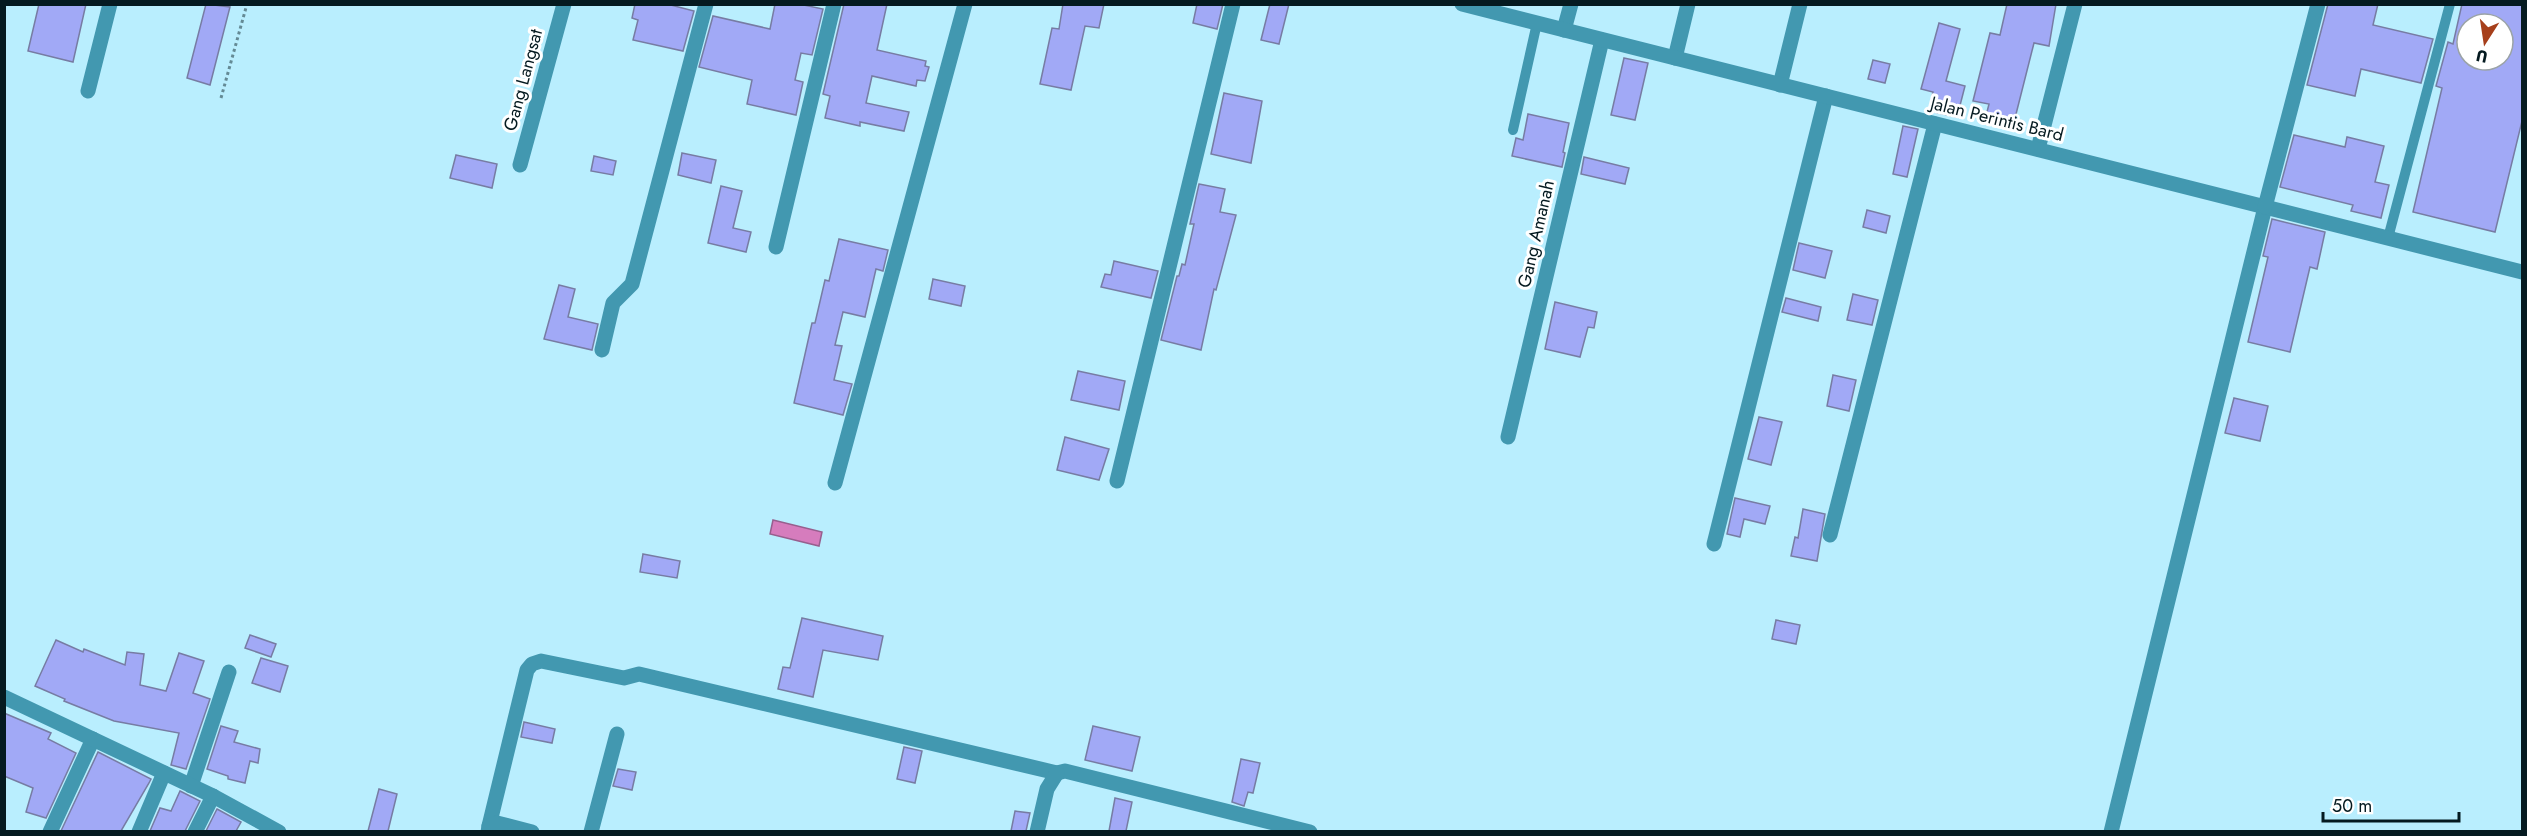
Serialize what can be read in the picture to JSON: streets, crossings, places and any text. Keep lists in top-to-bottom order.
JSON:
{
  "streets": {
    "street": ["Gang Langsat", "Jalan Perintis Bard", "Gang Amanah"]
  },
  "crossings": [
    ["Jalan Perintis Bard", "Gang Amanah"]
  ],
  "scale_bar": "50 m",
  "north": "bottom"
}
